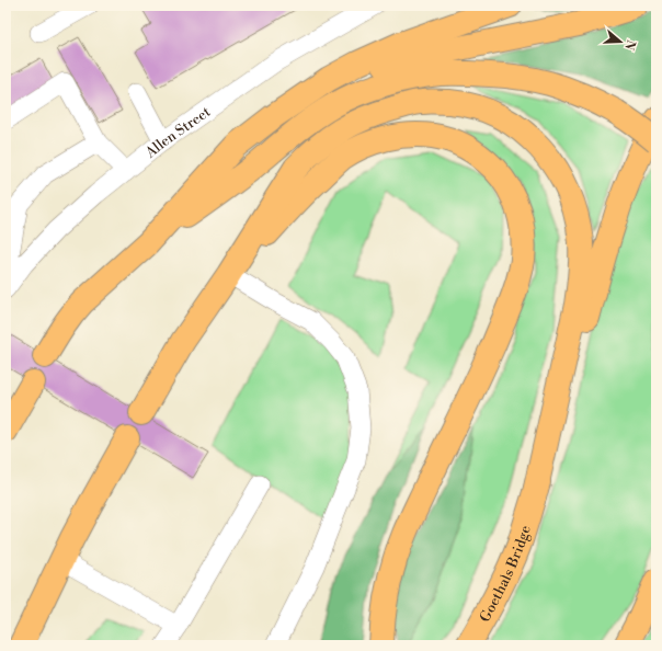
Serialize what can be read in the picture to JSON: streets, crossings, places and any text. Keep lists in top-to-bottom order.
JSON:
{
  "streets": {
    "highway": ["Goethals Bridge"],
    "street": ["Allen Street"]
  },
  "north": "right"
}
